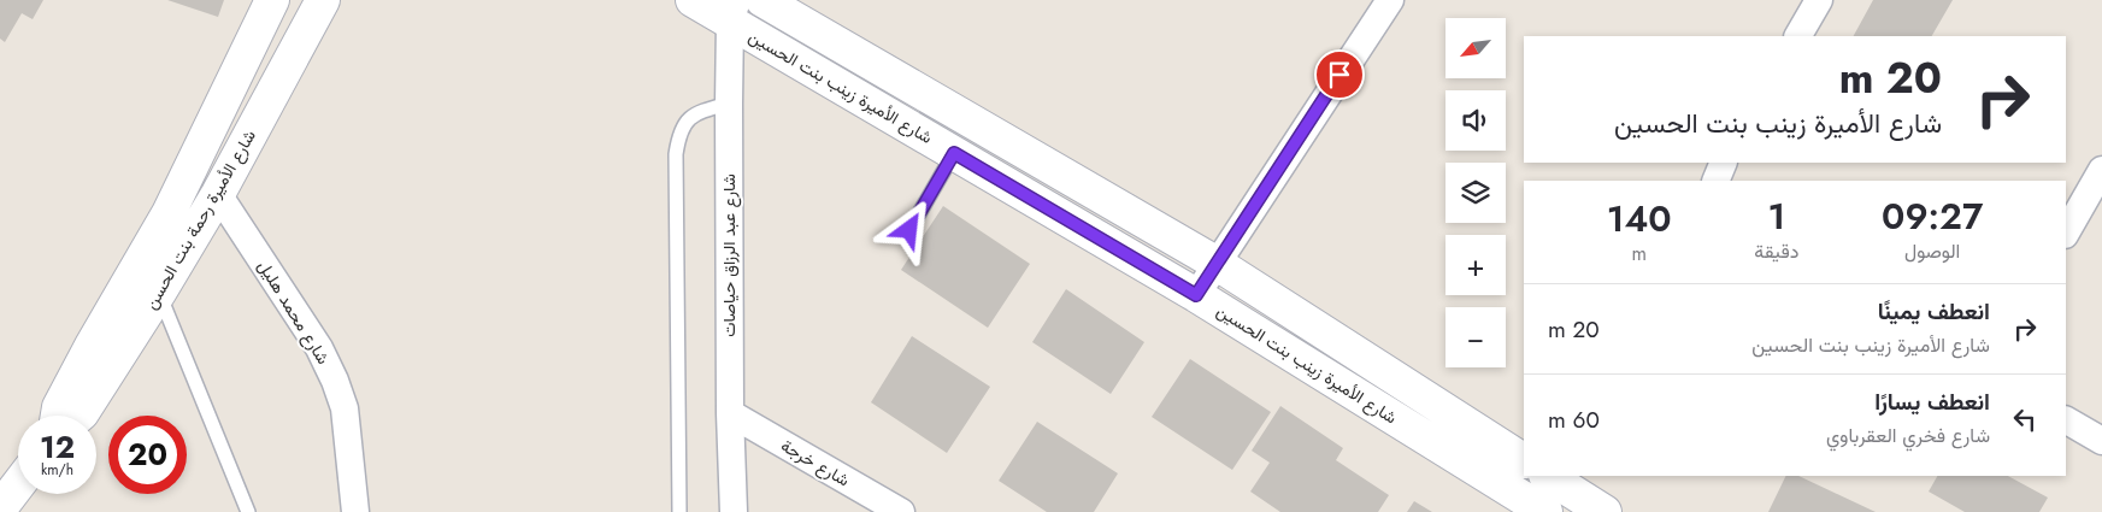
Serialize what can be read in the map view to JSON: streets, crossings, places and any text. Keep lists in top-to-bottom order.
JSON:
{
  "streets": {
    "street": [
      "شارع الأميرة زينب بنت الحسين",
      "شارع الأميرة رحمة بنت الحسن",
      "شارع عبد الرزاق حياصات",
      "شارع محمد هليل",
      "شارع خرجة"
    ]
  },
  "crossings": [
    ["شارع الأميرة زينب بنت الحسين", "شارع عبد الرزاق حياصات"],
    ["شارع الأميرة رحمة بنت الحسن", "شارع محمد هليل"],
    ["شارع عبد الرزاق حياصات", "شارع خرجة"]
  ],
  "north": "bottom left",
  "page": {
    "map_buttons": ["+", "−"],
    "turn": ["20 m", "شارع الأميرة زينب بنت الحسين"],
    "eta": [
      "09:27",
      "الوصول",
      "1",
      "دقيقة",
      "140",
      "m"
    ],
    "list": [
      {
        "name": "انعطف يمينًا",
        "note": "شارع الأميرة زينب بنت الحسين",
        "value": "20 m"
      },
      {
        "name": "انعطف يسارًا",
        "note": "شارع فخري العقرباوي",
        "value": "60 m"
      }
    ],
    "speed": "12 km/h",
    "limit": "20"
  }
}
